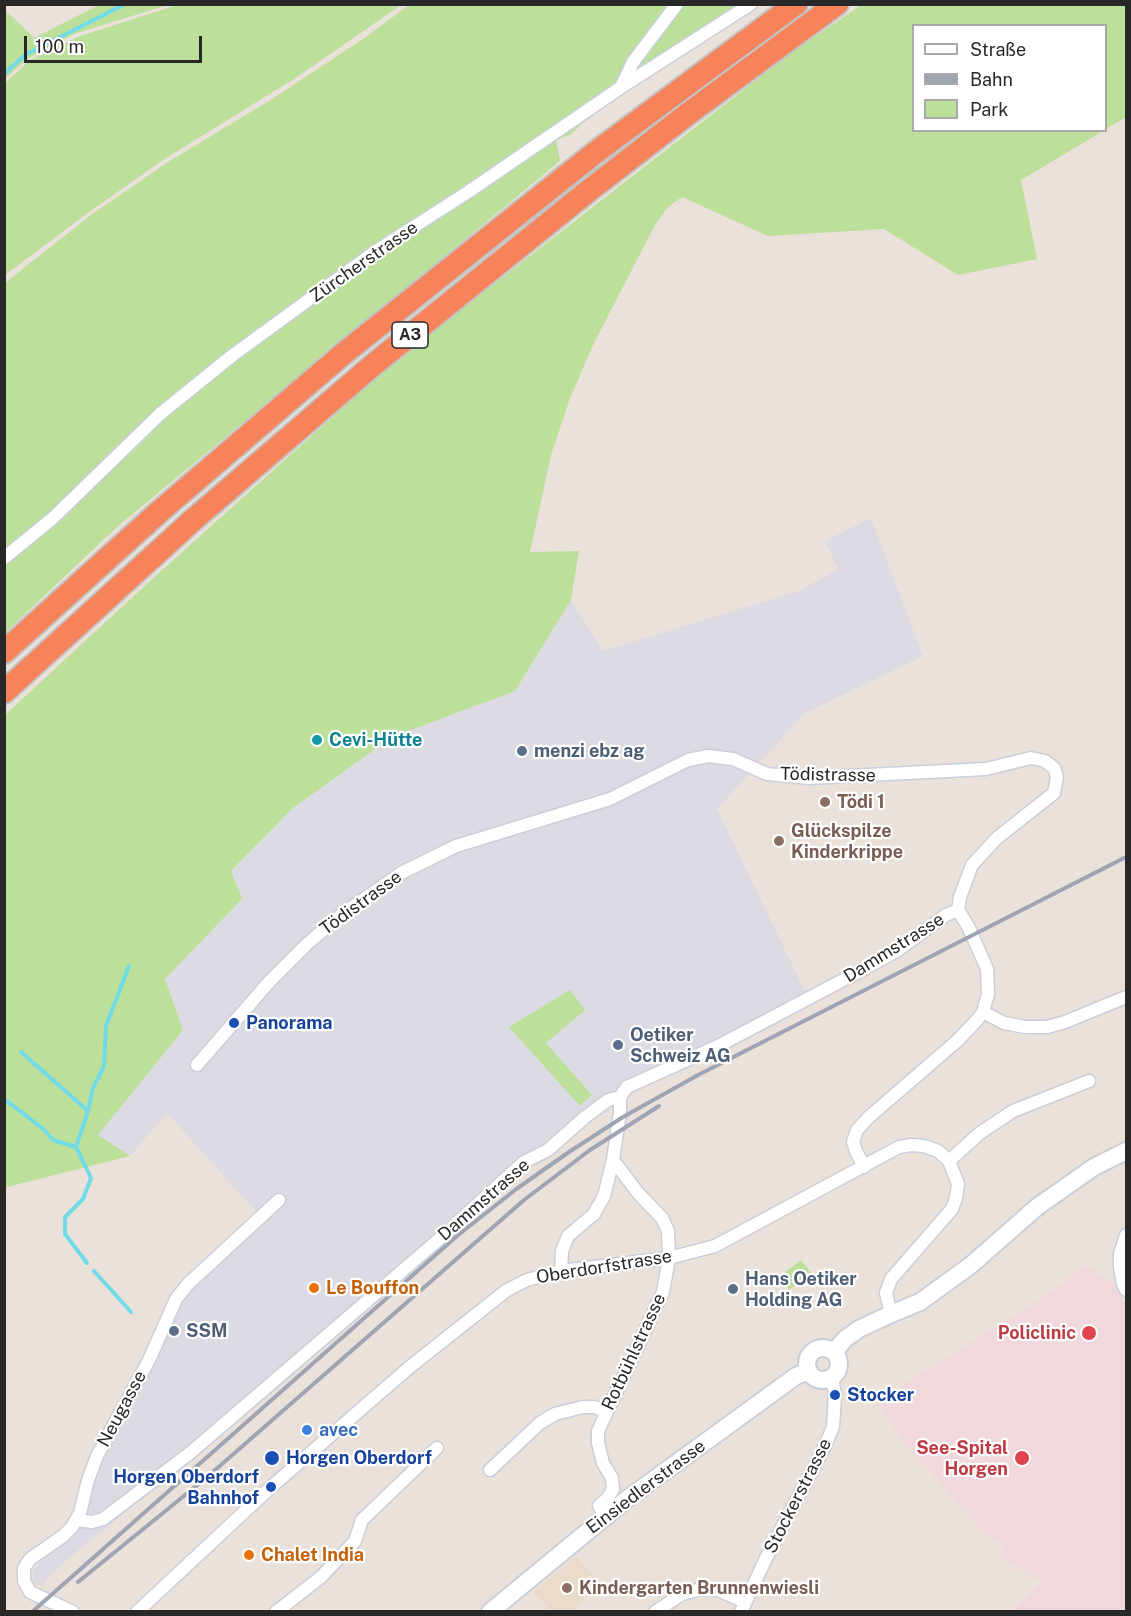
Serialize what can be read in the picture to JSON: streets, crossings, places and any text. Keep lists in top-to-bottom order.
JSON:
{
  "streets": {
    "highway": ["A3"],
    "main road": ["Einsiedlerstrasse"],
    "street": [
      "Zürcherstrasse",
      "Tödistrasse",
      "Dammstrasse",
      "Oberdorfstrasse",
      "Rotbühlstrasse",
      "Neugasse",
      "Stockerstrasse"
    ]
  },
  "crossings": [
    ["Tödistrasse", "Dammstrasse"],
    ["Dammstrasse", "Neugasse"],
    ["Oberdorfstrasse", "Rotbühlstrasse"],
    ["Rotbühlstrasse", "Einsiedlerstrasse"],
    ["Einsiedlerstrasse", "Stockerstrasse"]
  ],
  "places": [
    "Cevi-Hütte",
    "menzi ebz ag",
    "Tödi 1",
    "Glückspilze Kinderkrippe",
    "Panorama",
    "Oetiker Schweiz AG",
    "Le Bouffon",
    "Hans Oetiker Holding AG",
    "SSM",
    "Policlinic",
    "Stocker",
    "avec",
    "Horgen Oberdorf",
    "See-Spital Horgen",
    "Horgen Oberdorf Bahnhof",
    "Chalet India",
    "Kindergarten Brunnenwiesli"
  ],
  "legend": ["Straße", "Bahn", "Park"],
  "scale_bar": "100 m"
}
